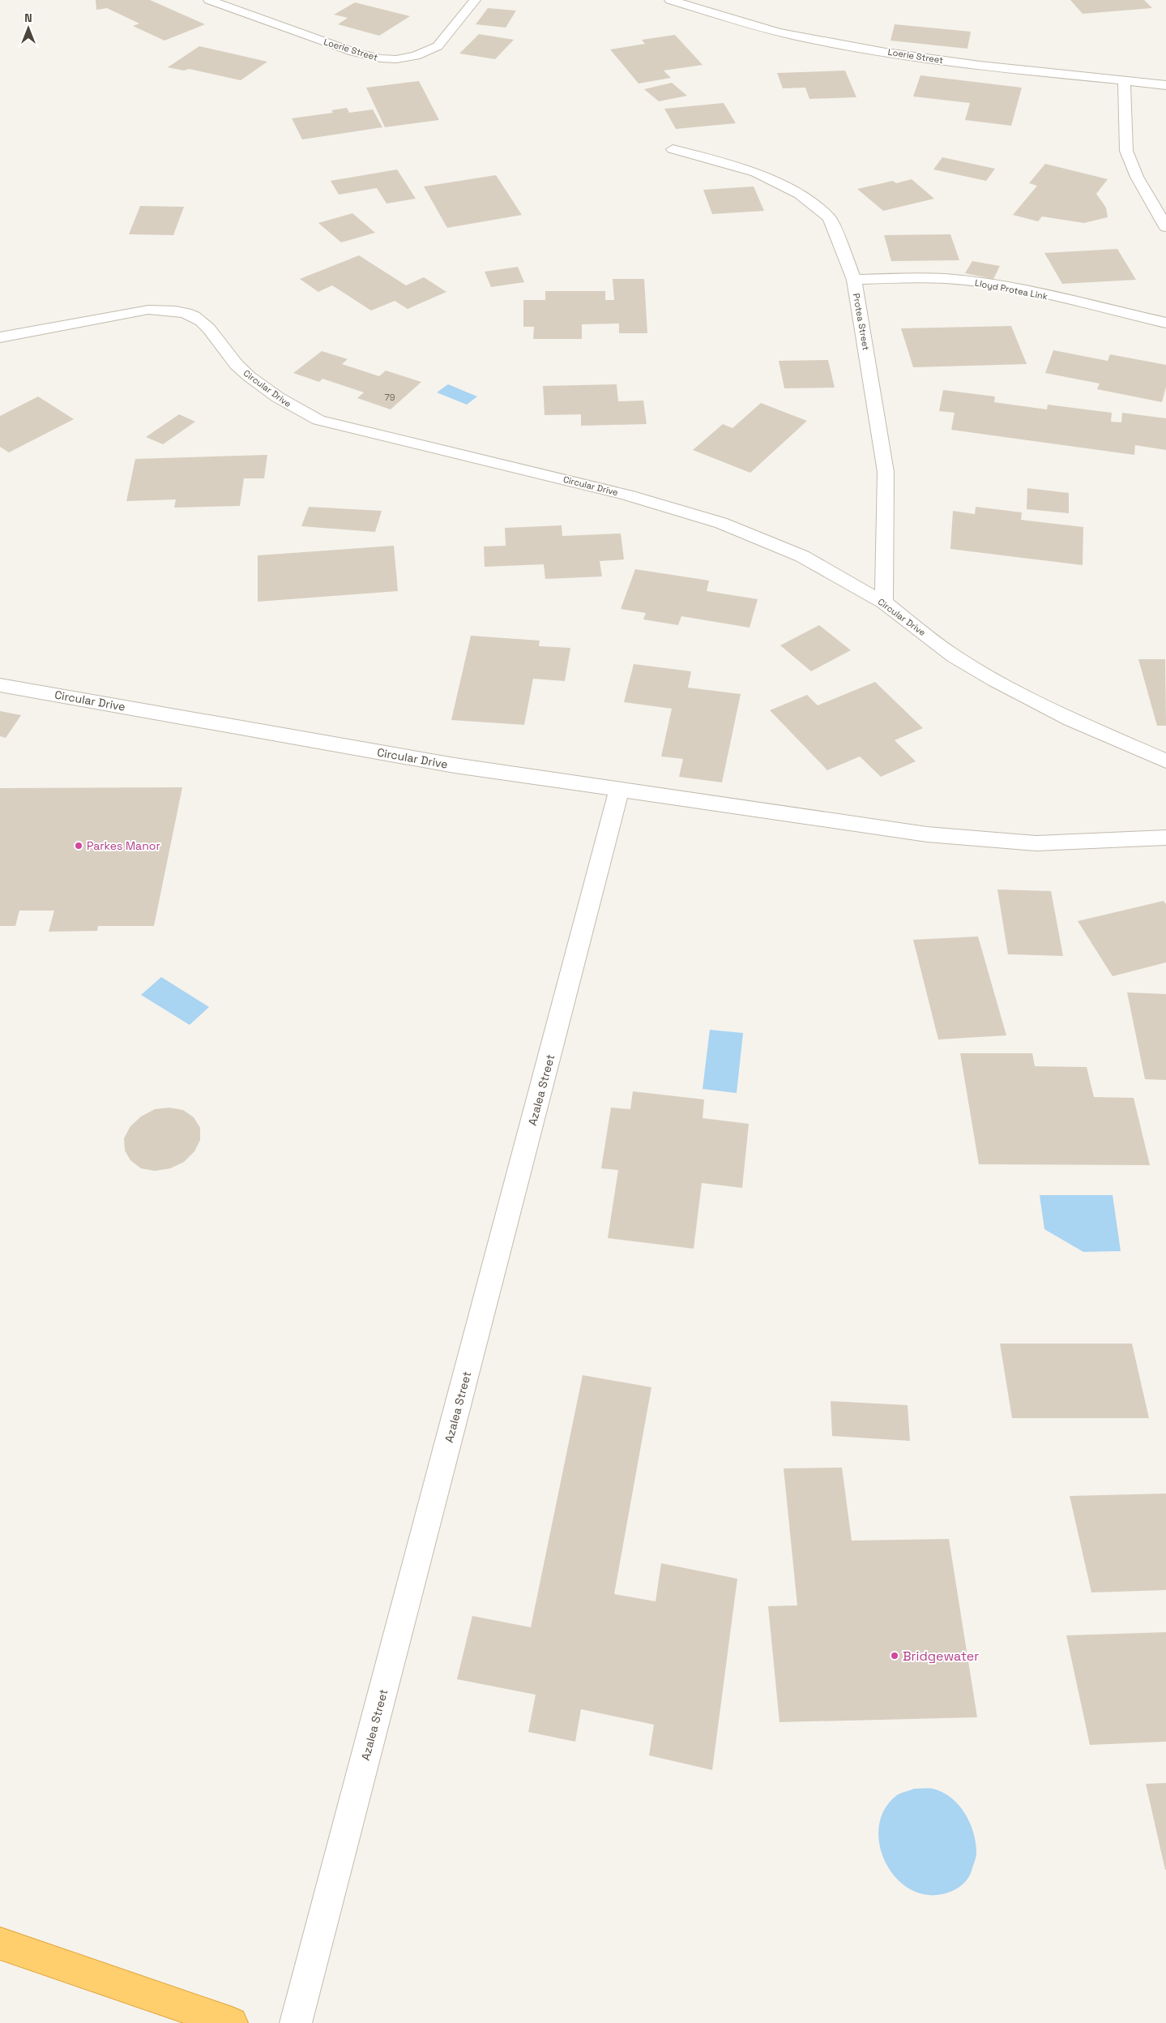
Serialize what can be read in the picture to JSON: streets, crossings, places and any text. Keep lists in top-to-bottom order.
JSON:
{
  "streets": {
    "street": [
      "Loerie Street",
      "Lloyd Protea Link",
      "Protea Street",
      "Circular Drive",
      "Azalea Street"
    ]
  },
  "crossings": [
    ["Lloyd Protea Link", "Protea Street"],
    ["Protea Street", "Circular Drive"],
    ["Circular Drive", "Azalea Street"]
  ],
  "places": ["Parkes Manor", "Bridgewater"],
  "house_numbers": ["79"],
  "north": "top"
}
